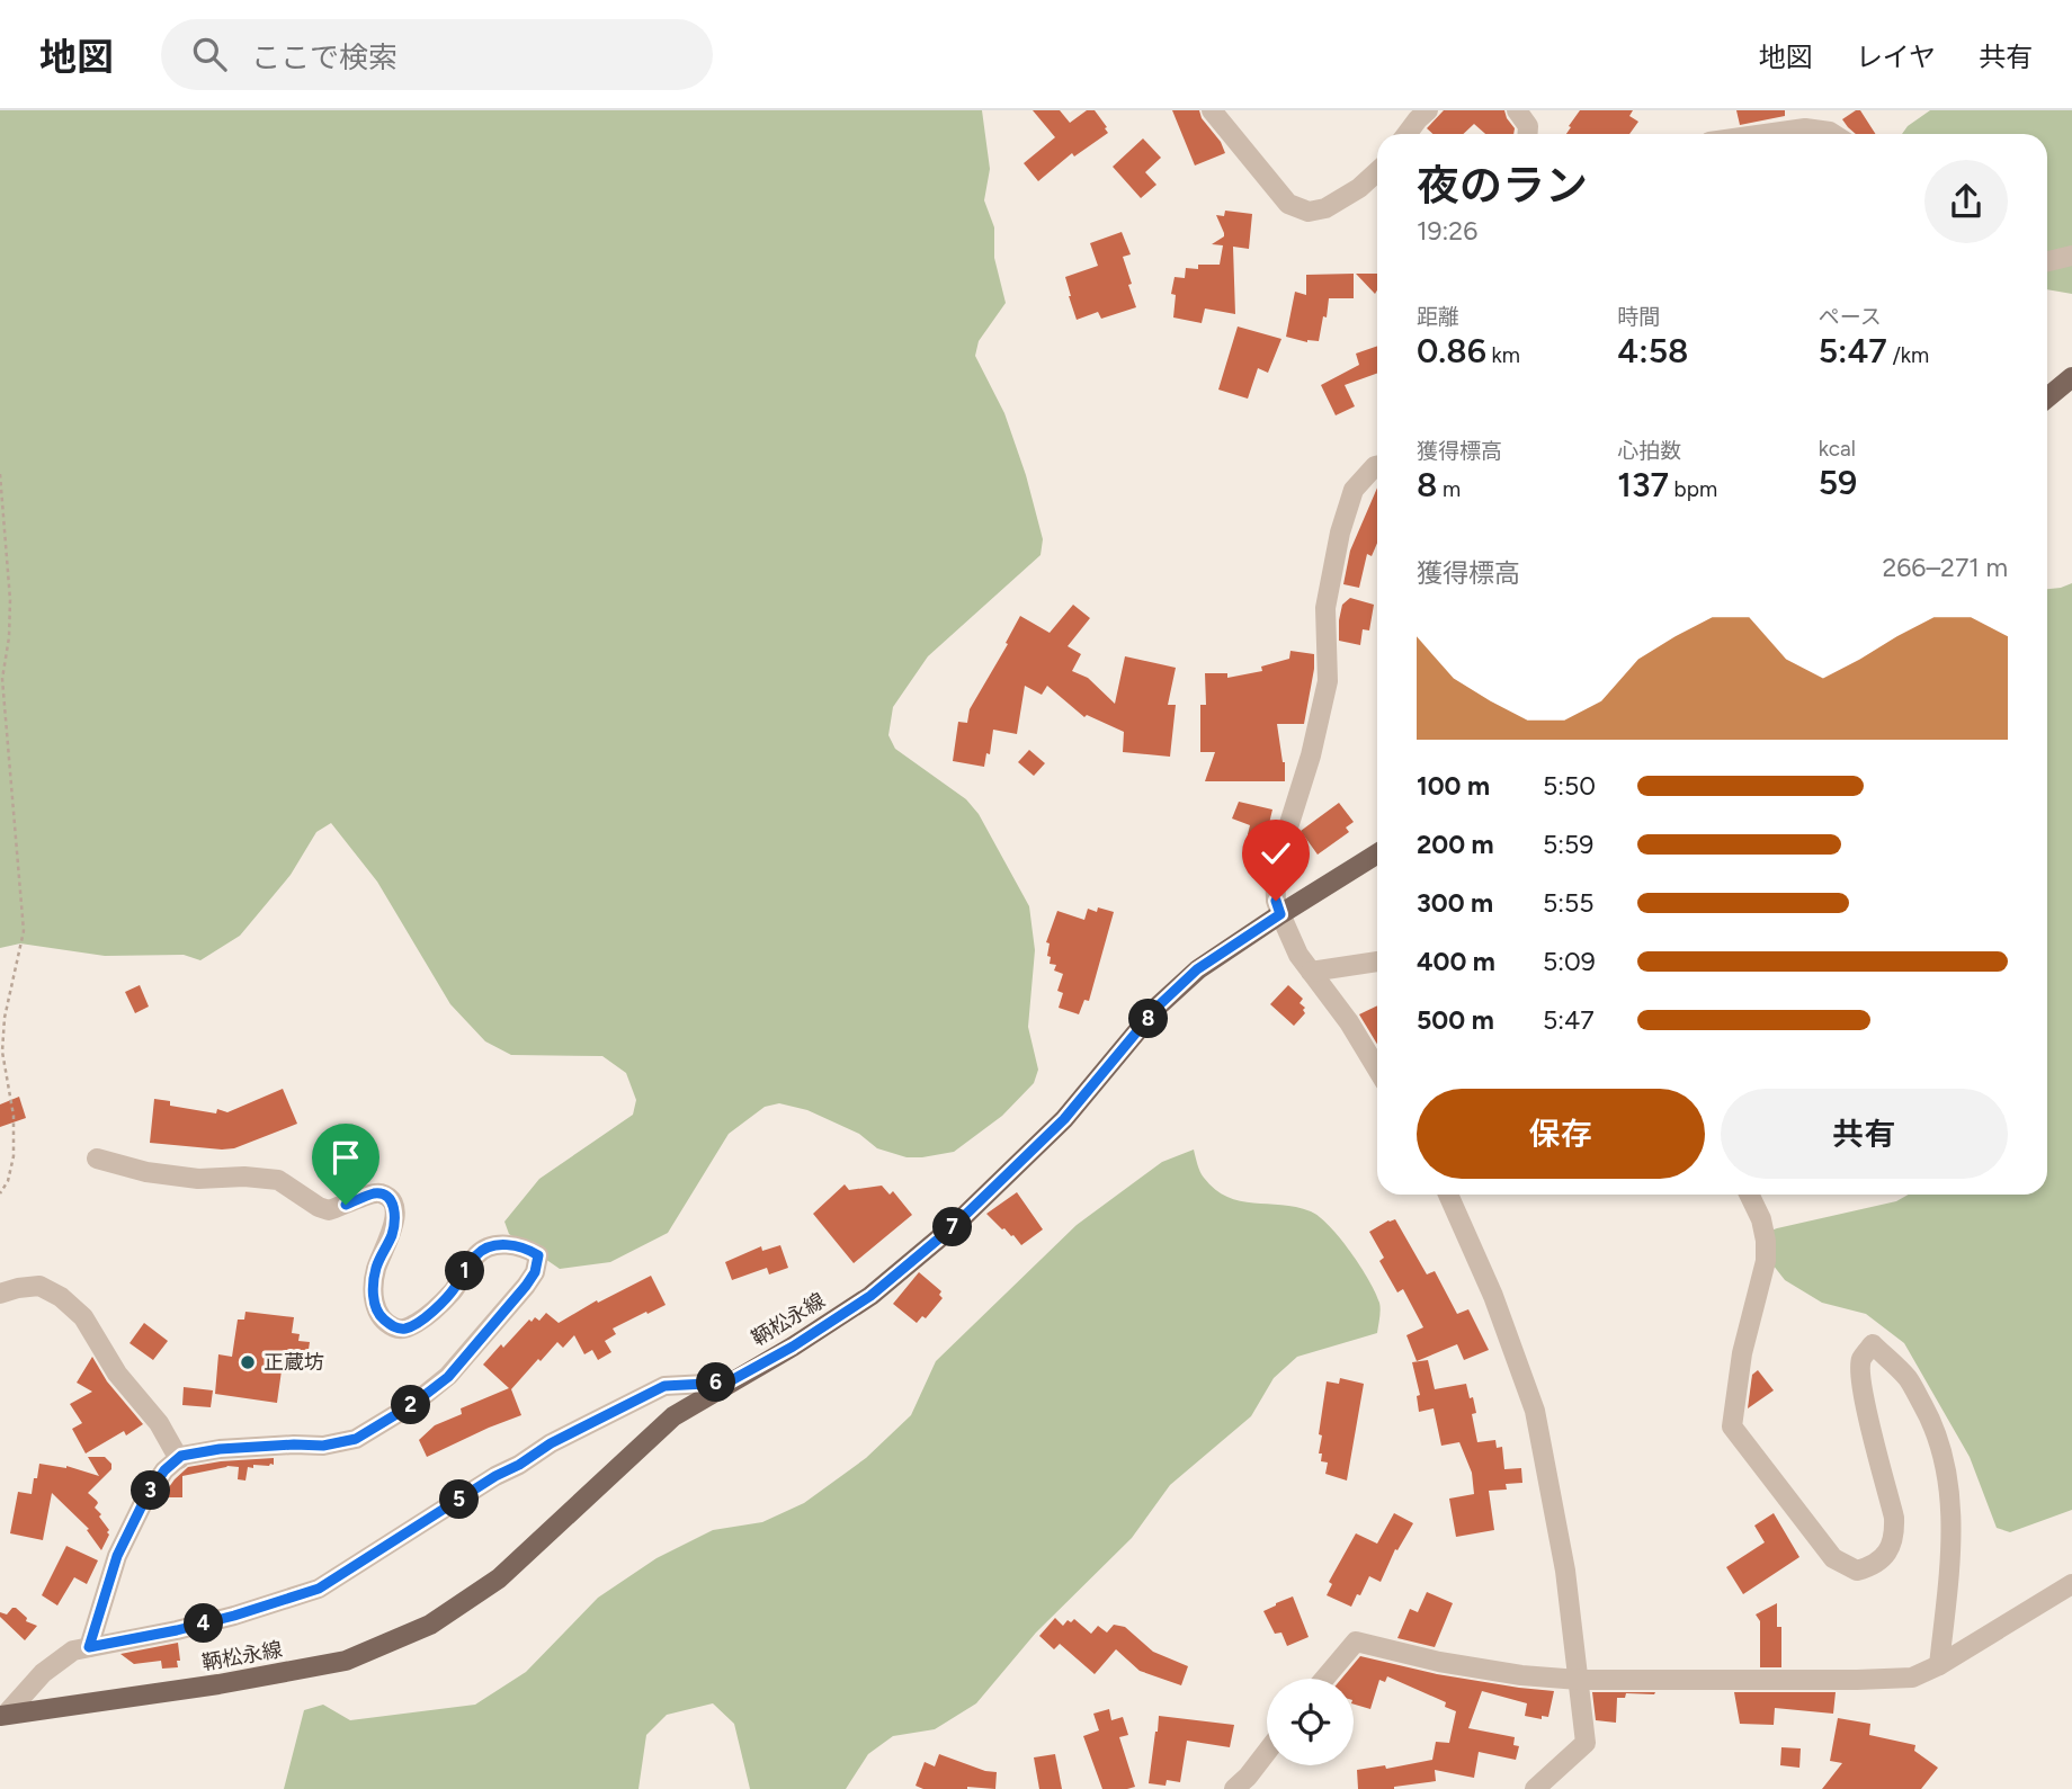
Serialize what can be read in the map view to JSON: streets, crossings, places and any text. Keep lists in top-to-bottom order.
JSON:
{
  "streets": {
    "main road": ["鞆松永線"]
  },
  "places": ["正蔵坊"],
  "page": {
    "header": "地図",
    "search": "ここで検索",
    "nav": ["地図", "レイヤ", "共有"],
    "heading": ["夜のラン", "19:26"],
    "stats": [
      ["距離", "0.86 km"],
      ["時間", "4:58"],
      ["ペース", "5:47 /km"],
      ["獲得標高", "8 m"],
      ["心拍数", "137 bpm"],
      ["kcal", "59"]
    ],
    "chart": ["獲得標高", "266–271 m"],
    "list": [
      {
        "name": "100 m",
        "note": "5:50"
      },
      {
        "name": "200 m",
        "note": "5:59"
      },
      {
        "name": "300 m",
        "note": "5:55"
      },
      {
        "name": "400 m",
        "note": "5:09"
      },
      {
        "name": "500 m",
        "note": "5:47"
      }
    ],
    "pins": [
      "8",
      "7",
      "1",
      "6",
      "2",
      "3",
      "5",
      "4"
    ],
    "buttons": ["保存", "共有"]
  }
}
